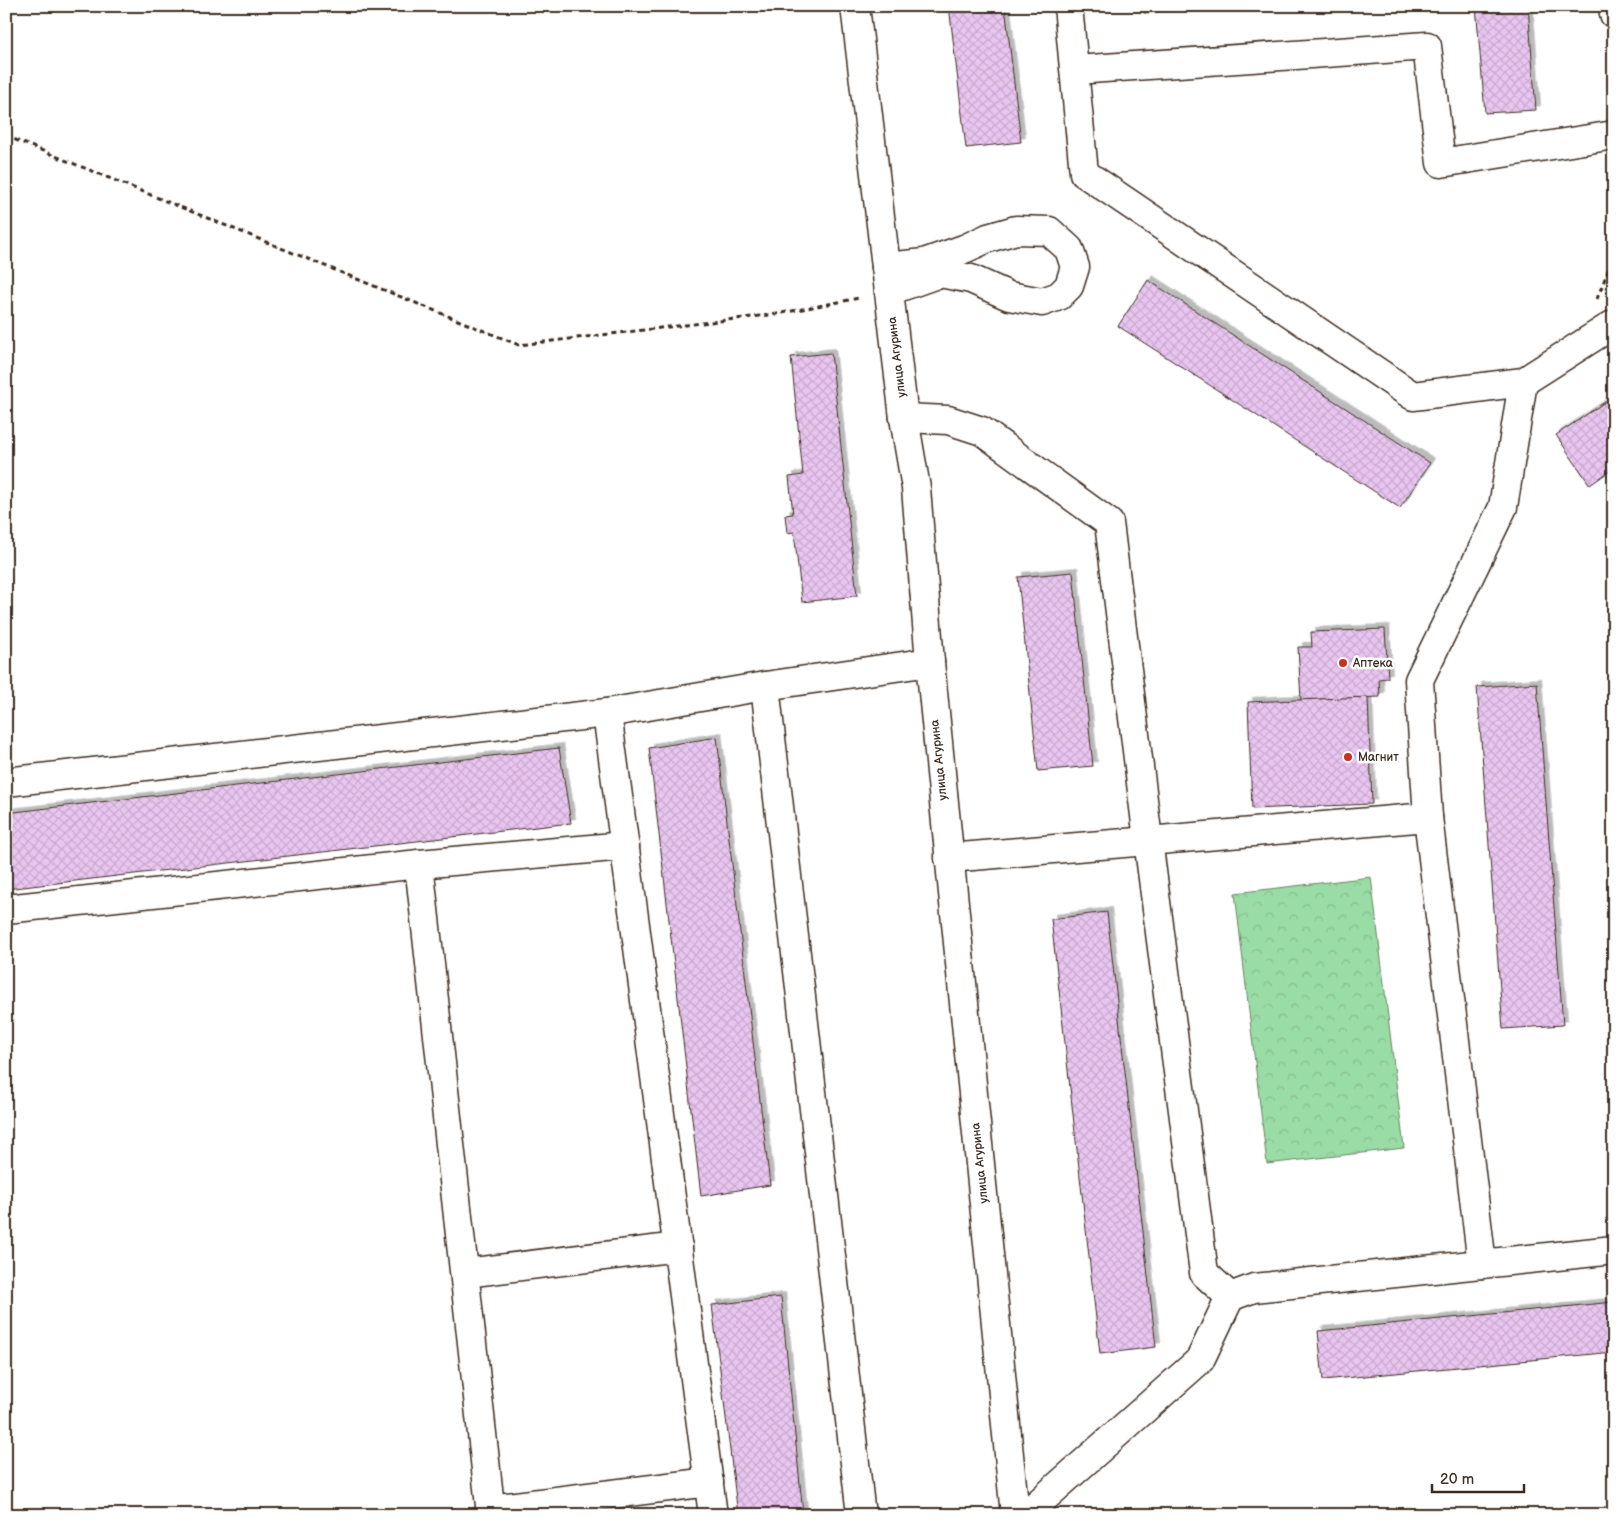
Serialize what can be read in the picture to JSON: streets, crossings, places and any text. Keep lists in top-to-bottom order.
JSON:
{
  "streets": {
    "street": ["улица Агурина"]
  },
  "places": ["Аптека", "Магнит"],
  "scale_bar": "20 m"
}
